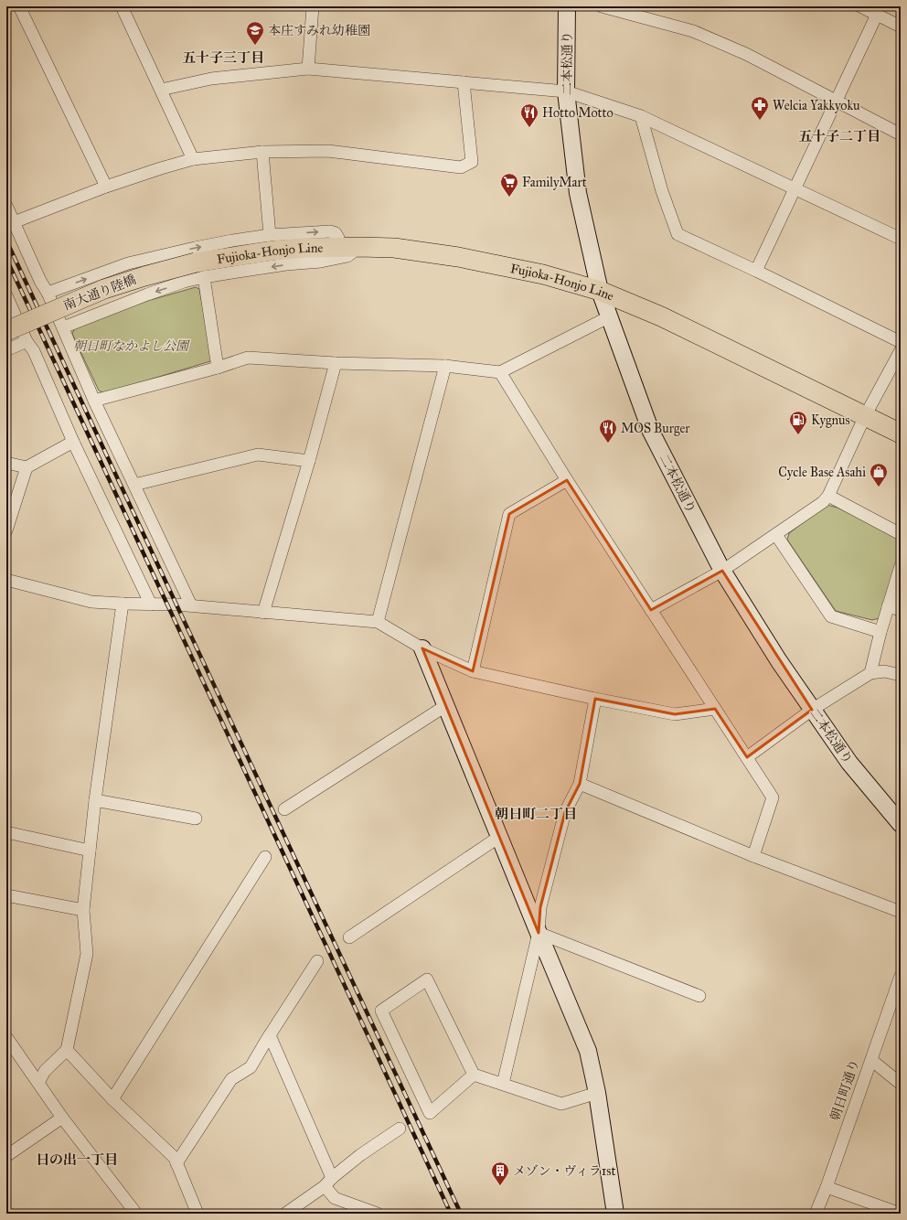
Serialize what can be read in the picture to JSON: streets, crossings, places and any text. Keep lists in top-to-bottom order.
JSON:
{
  "streets": {
    "main road": ["Fujioka-Honjo Line", "南大通り陸橋"],
    "street": ["二本松通り", "朝日町通り"]
  },
  "crossings": [
    ["二本松通り", "Fujioka-Honjo Line"],
    ["Fujioka-Honjo Line", "南大通り陸橋"]
  ],
  "districts": [
    "五十子三丁目",
    "五十子二丁目",
    "朝日町二丁目",
    "日の出一丁目"
  ],
  "parks": ["朝日町なかよし公園"],
  "places": {
    "school or university": ["本庄すみれ幼稚園"],
    "pharmacy": ["Welcia Yakkyoku"],
    "restaurant": ["Hotto Motto", "MOS Burger"],
    "supermarket": ["FamilyMart"],
    "fuel station": ["Kygnus"],
    "shop": ["Cycle Base Asahi"],
    "building": ["メゾン・ヴィラ1st"]
  }
}
